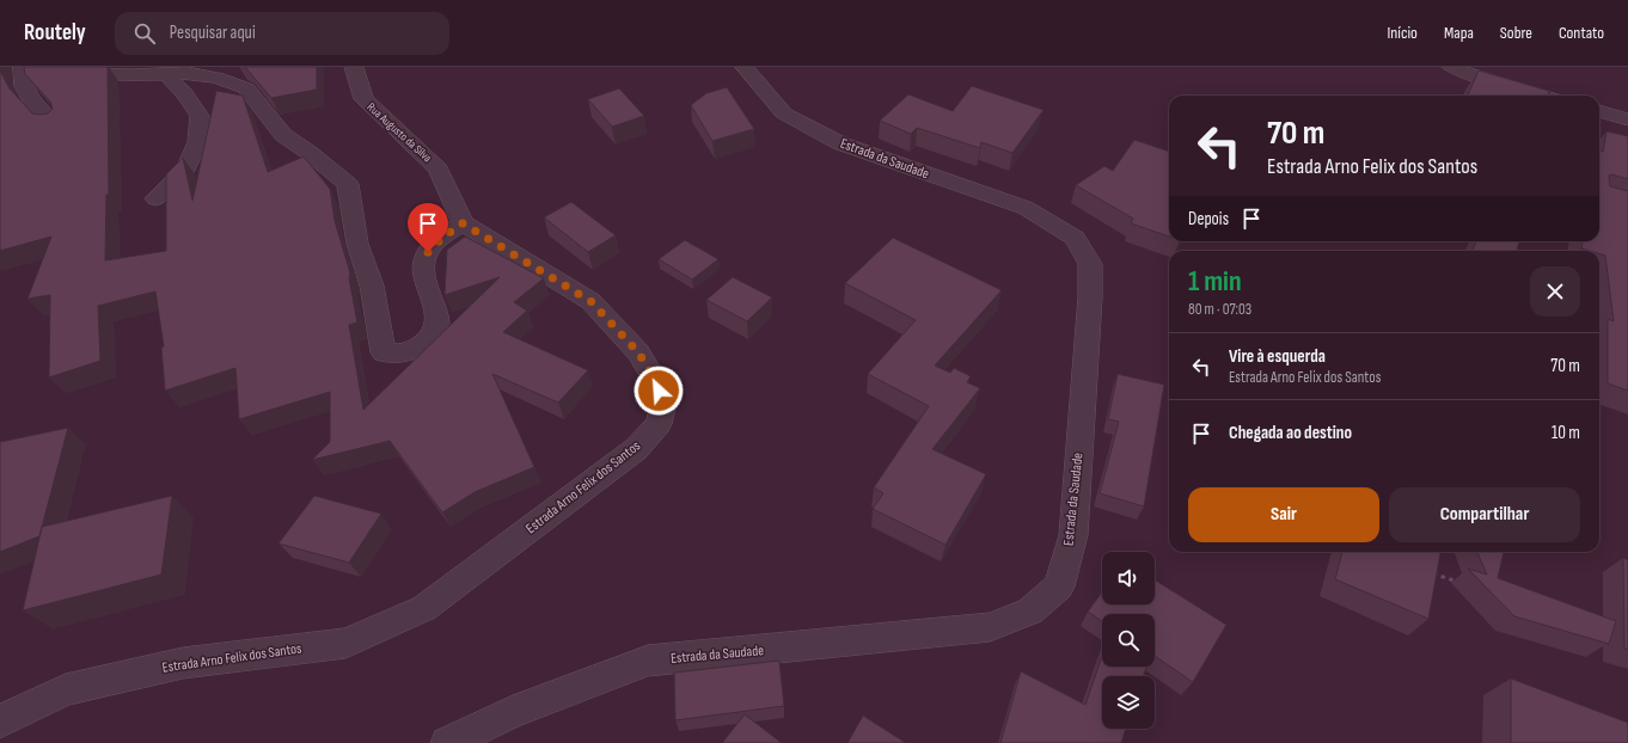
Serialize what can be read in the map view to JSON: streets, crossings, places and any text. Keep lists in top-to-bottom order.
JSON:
{
  "streets": {
    "street": ["Rua Augusto da Silva", "Estrada da Saudade", "Estrada Arno Felix dos Santos"]
  },
  "crossings": [
    ["Rua Augusto da Silva", "Estrada Arno Felix dos Santos"]
  ],
  "page": {
    "header": "Routely",
    "search": "Pesquisar aqui",
    "nav": [
      "Início",
      "Mapa",
      "Sobre",
      "Contato"
    ],
    "turn": ["70 m", "Estrada Arno Felix dos Santos"],
    "then": "Depois",
    "heading": ["1 min", "80 m · 07:03"],
    "list": [
      {
        "name": "Vire à esquerda",
        "note": "Estrada Arno Felix dos Santos",
        "value": "70 m"
      },
      {
        "name": "Chegada ao destino",
        "value": "10 m"
      }
    ],
    "buttons": ["Sair", "Compartilhar"]
  }
}
